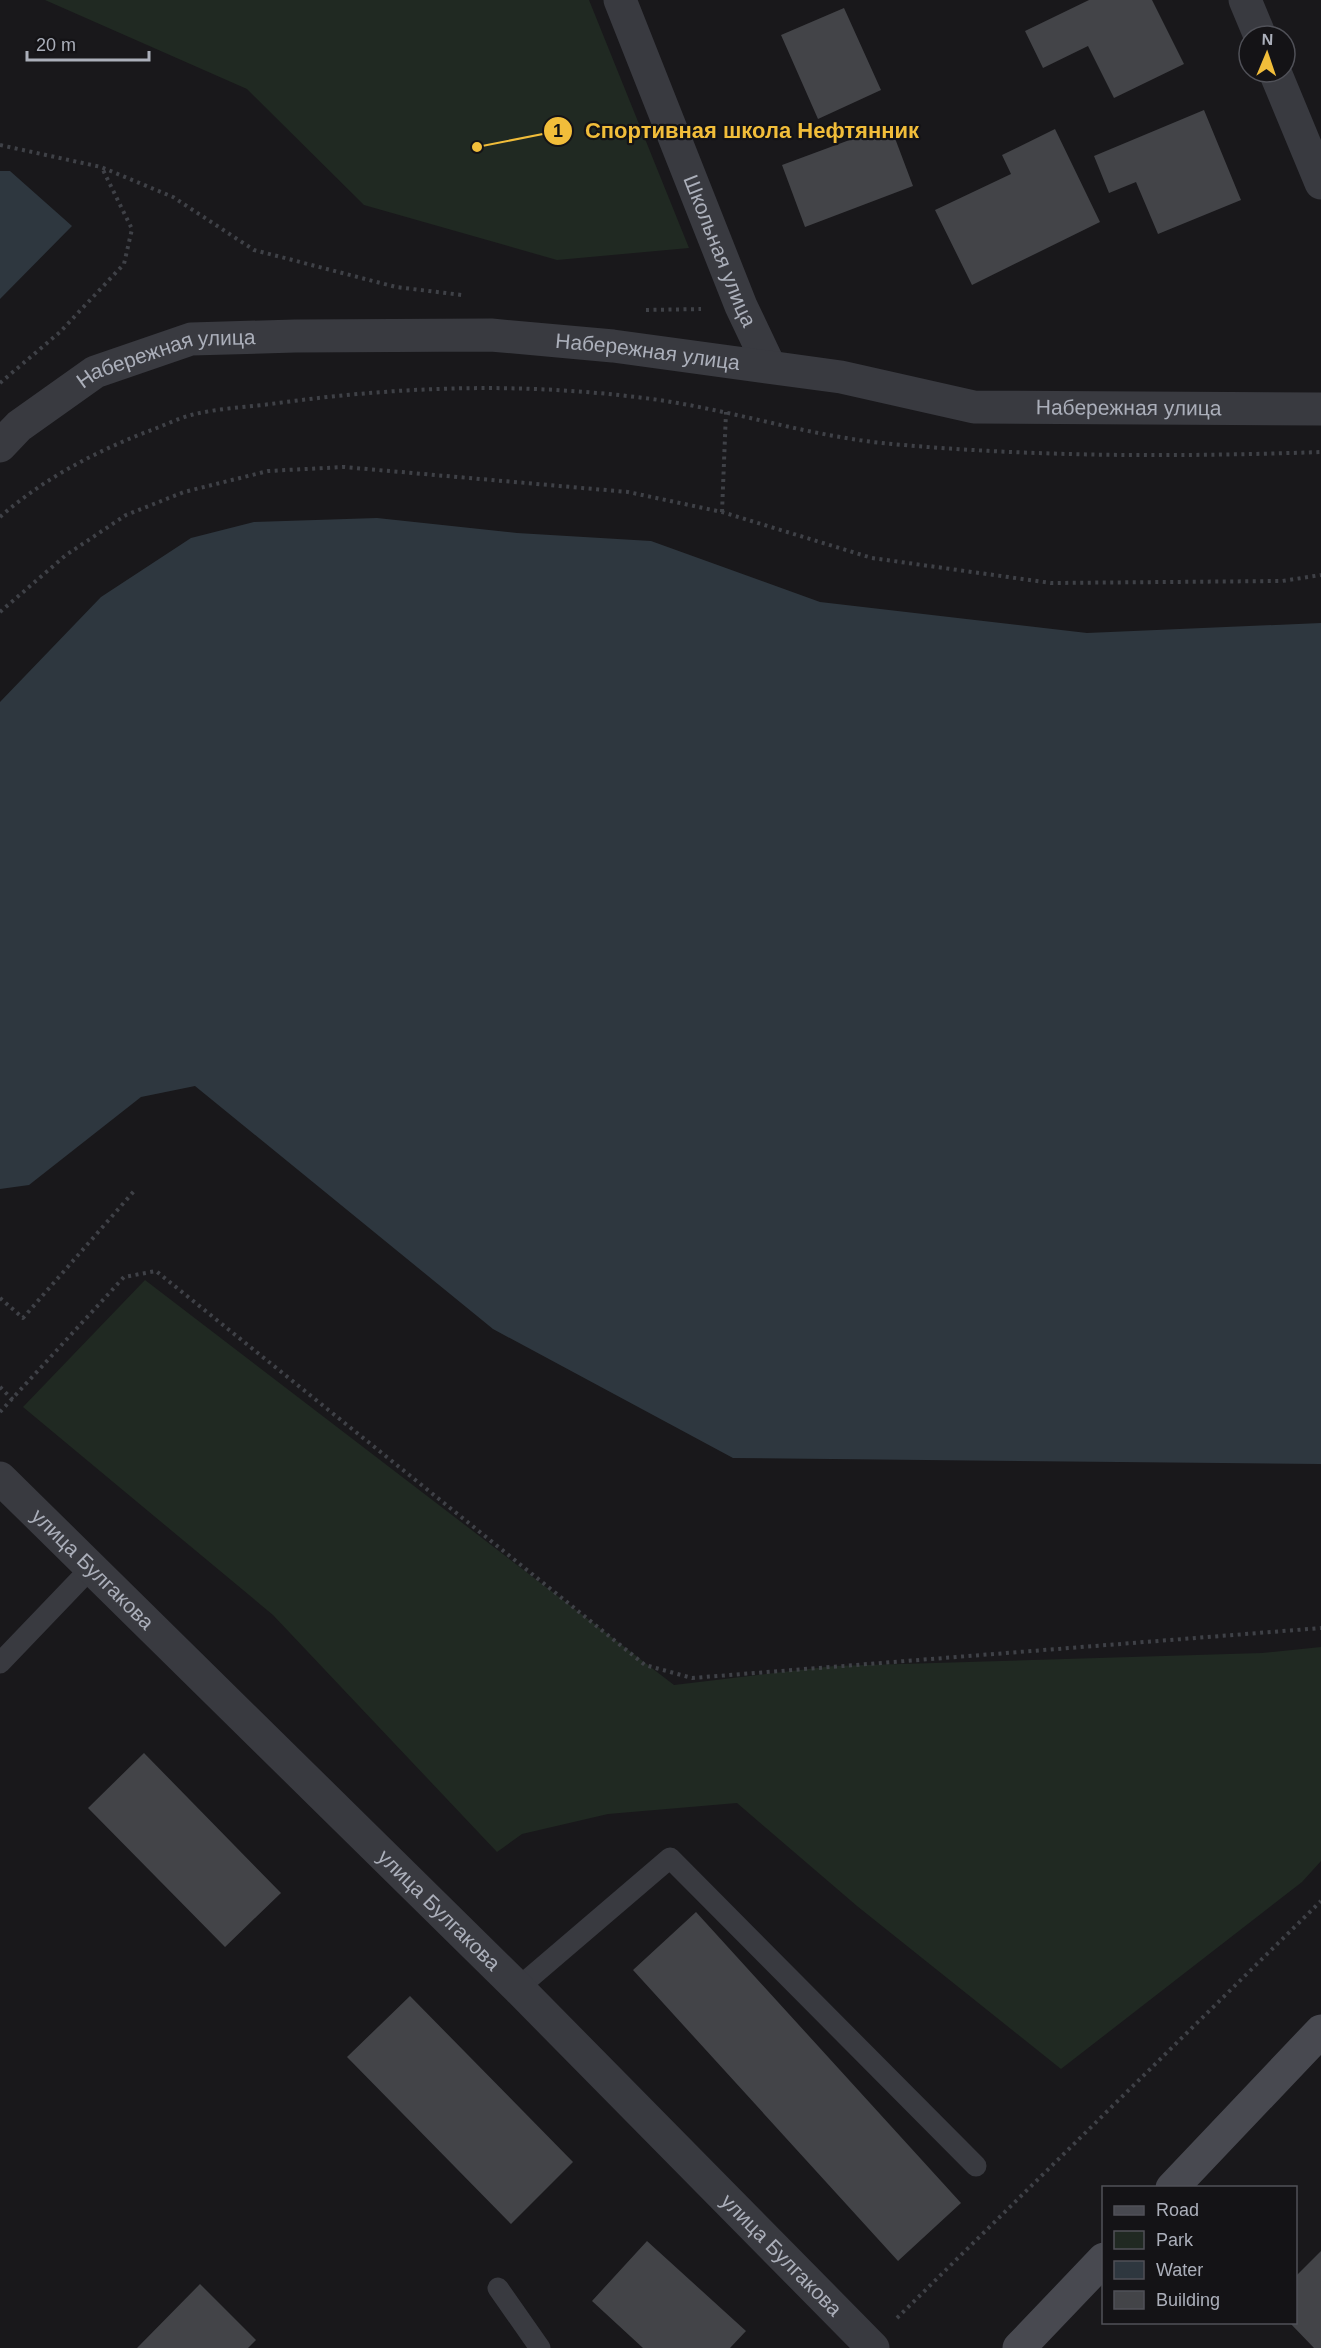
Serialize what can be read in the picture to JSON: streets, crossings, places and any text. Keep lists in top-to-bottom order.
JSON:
{
  "streets": {
    "street": ["Школьная улица", "Набережная улица", "улица Булгакова"]
  },
  "crossings": [
    ["Школьная улица", "Набережная улица"]
  ],
  "places": ["Спортивная школа Нефтянник"],
  "legend": [
    "Road",
    "Park",
    "Water",
    "Building"
  ],
  "scale_bar": "20 m",
  "north": "top"
}
